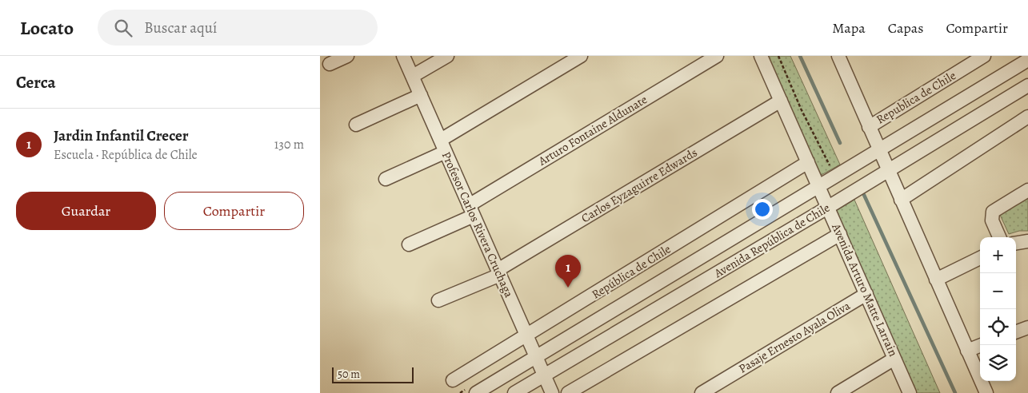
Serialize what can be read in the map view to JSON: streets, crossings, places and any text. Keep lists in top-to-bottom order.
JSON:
{
  "streets": {
    "street": [
      "Republica de Chile",
      "Arturo Fontaine Aldunate",
      "Carlos Eyzaguirre Edwards",
      "Profesor Carlos Rivera Cruchaga",
      "Avenida República de Chile",
      "República de Chile",
      "Avenida Arturo Matte Larrain",
      "Pasaje Ernesto Ayala Oliva"
    ]
  },
  "crossings": [
    ["Arturo Fontaine Aldunate", "Profesor Carlos Rivera Cruchaga"],
    ["Carlos Eyzaguirre Edwards", "Profesor Carlos Rivera Cruchaga"],
    ["Carlos Eyzaguirre Edwards", "Avenida Arturo Matte Larrain"],
    ["Profesor Carlos Rivera Cruchaga", "Avenida República de Chile"],
    ["Profesor Carlos Rivera Cruchaga", "República de Chile"],
    ["Avenida República de Chile", "Avenida Arturo Matte Larrain"],
    ["República de Chile", "Avenida Arturo Matte Larrain"],
    ["Avenida Arturo Matte Larrain", "Pasaje Ernesto Ayala Oliva"]
  ],
  "scale_bar": "50 m",
  "page": {
    "header": "Locato",
    "search": "Buscar aquí",
    "nav": ["Mapa", "Capas", "Compartir"],
    "heading": "Cerca",
    "list": [
      {
        "mark": "1",
        "name": "Jardin Infantil Crecer",
        "note": "Escuela · República de Chile",
        "value": "130 m"
      }
    ],
    "buttons": ["Guardar", "Compartir"],
    "map_buttons": ["+", "−"],
    "pins": "1",
    "scale": "50 m"
  }
}
